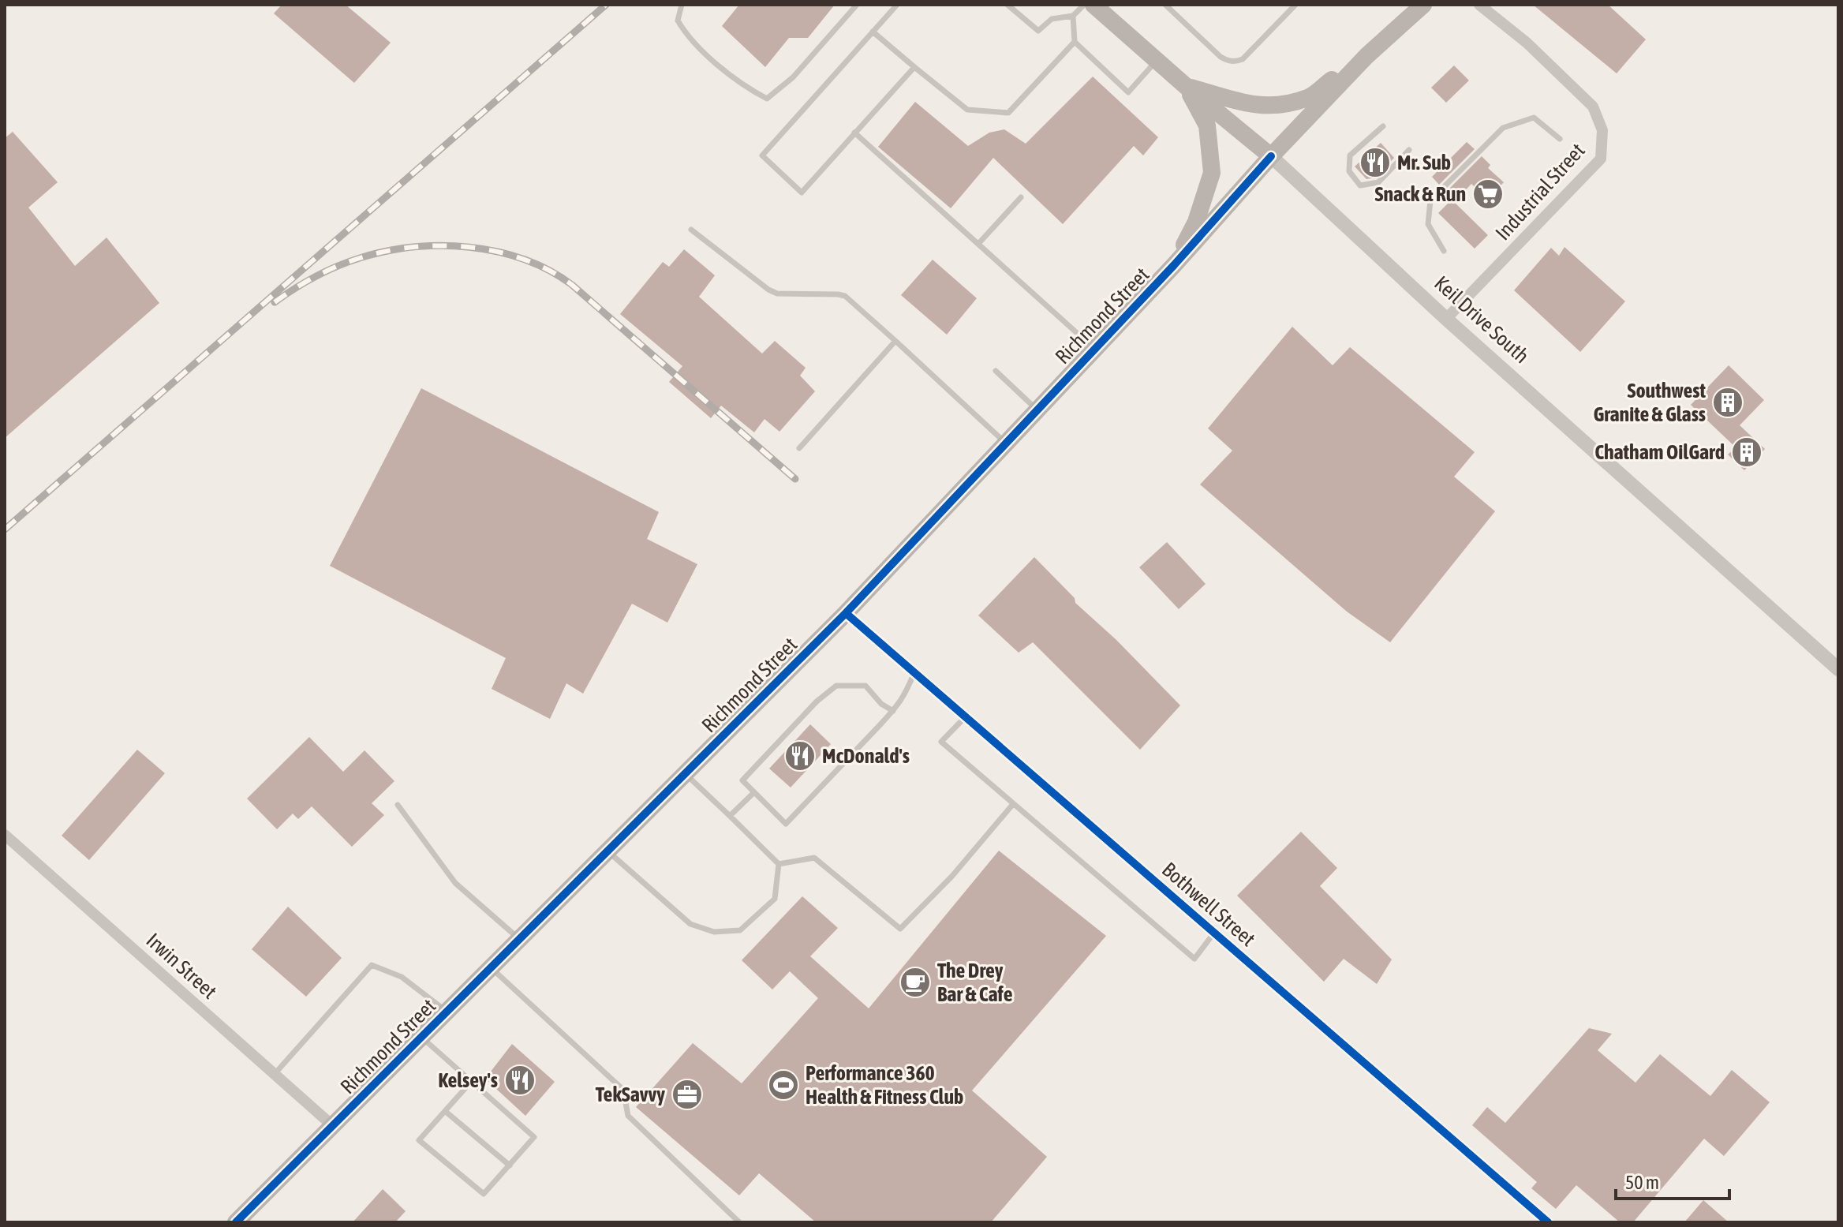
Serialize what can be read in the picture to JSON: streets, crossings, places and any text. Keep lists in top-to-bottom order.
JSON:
{
  "streets": {
    "main road": ["Richmond Street", "Keil Drive South"],
    "street": ["Industrial Street", "Bothwell Street", "Irwin Street"]
  },
  "crossings": [
    ["Industrial Street", "Keil Drive South"],
    ["Richmond Street", "Keil Drive South"],
    ["Richmond Street", "Bothwell Street"],
    ["Richmond Street", "Irwin Street"]
  ],
  "places": {
    "restaurant": ["Mr. Sub", "McDonald's", "Kelsey's"],
    "supermarket": ["Snack & Run"],
    "building": ["Southwest Granite & Glass", "Chatham OilGard"],
    "cafe": ["The Drey Bar & Cafe"],
    "sports": ["Performance 360 Health & Fitness Club"],
    "office": ["TekSavvy"]
  },
  "scale_bar": "50 m"
}
